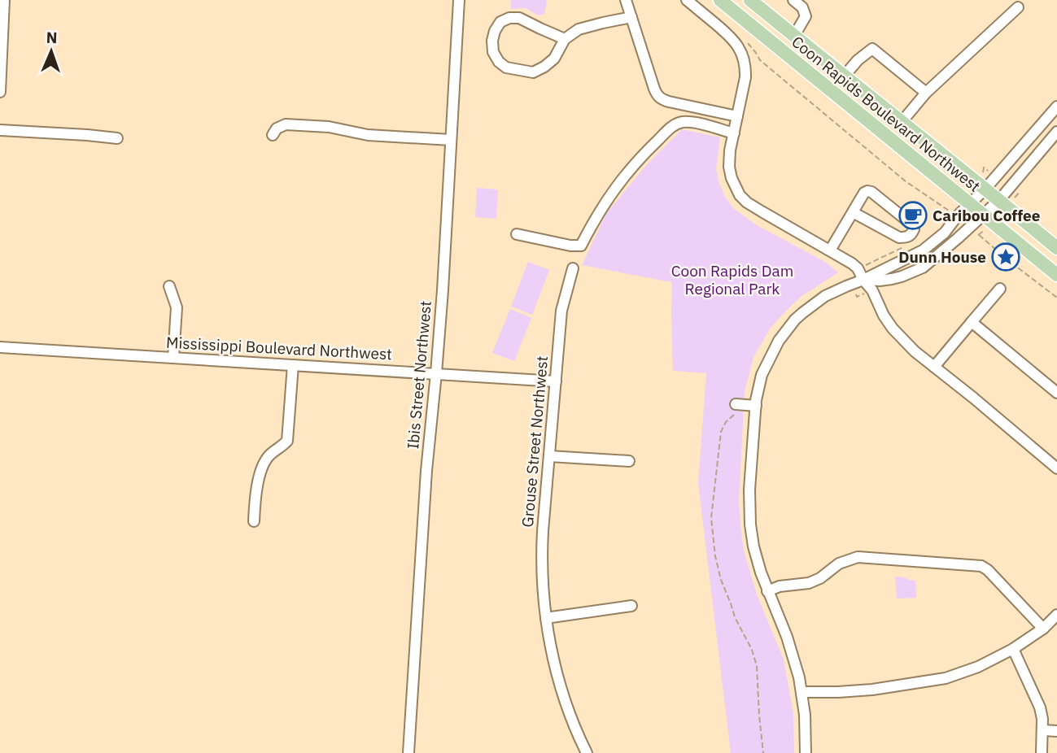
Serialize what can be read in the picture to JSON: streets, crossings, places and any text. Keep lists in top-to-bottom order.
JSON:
{
  "streets": {
    "main road": ["Coon Rapids Boulevard Northwest"],
    "street": ["Mississippi Boulevard Northwest", "Ibis Street Northwest", "Grouse Street Northwest"]
  },
  "crossings": [
    ["Mississippi Boulevard Northwest", "Ibis Street Northwest"],
    ["Mississippi Boulevard Northwest", "Grouse Street Northwest"]
  ],
  "parks": ["Coon Rapids Dam Regional Park"],
  "places": {
    "cafe": ["Caribou Coffee"],
    "place": ["Dunn House"]
  },
  "north": "top"
}
